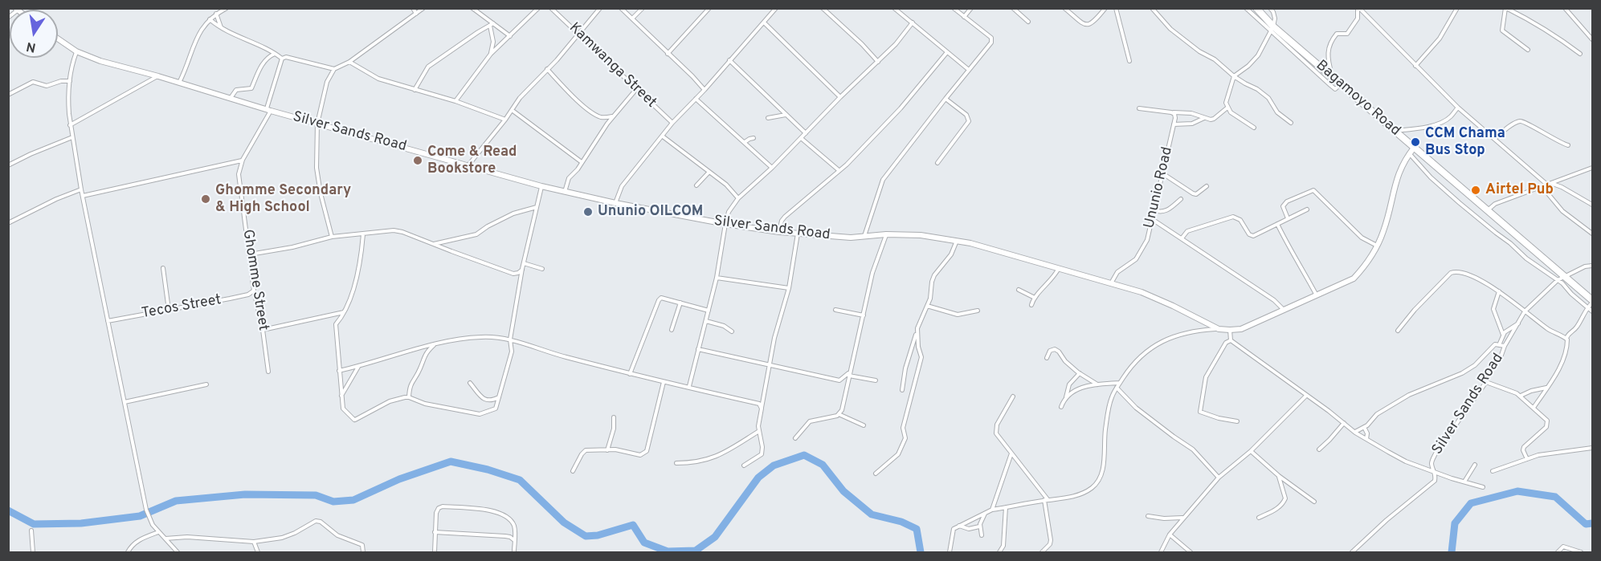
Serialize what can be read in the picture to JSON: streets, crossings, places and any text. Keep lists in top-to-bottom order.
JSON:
{
  "streets": {
    "highway": ["Bagamoyo Road"],
    "street": [
      "Kamwanga Street",
      "Silver Sands Road",
      "Ununio Road",
      "Ghomme Street",
      "Tecos Street"
    ]
  },
  "crossings": [
    ["Bagamoyo Road", "Silver Sands Road"],
    ["Silver Sands Road", "Ununio Road"],
    ["Silver Sands Road", "Ghomme Street"],
    ["Ghomme Street", "Tecos Street"]
  ],
  "places": [
    "CCM Chama Bus Stop",
    "Come & Read Bookstore",
    "Airtel Pub",
    "Ghomme Secondary & High School",
    "Ununio OILCOM"
  ],
  "north": "bottom"
}
